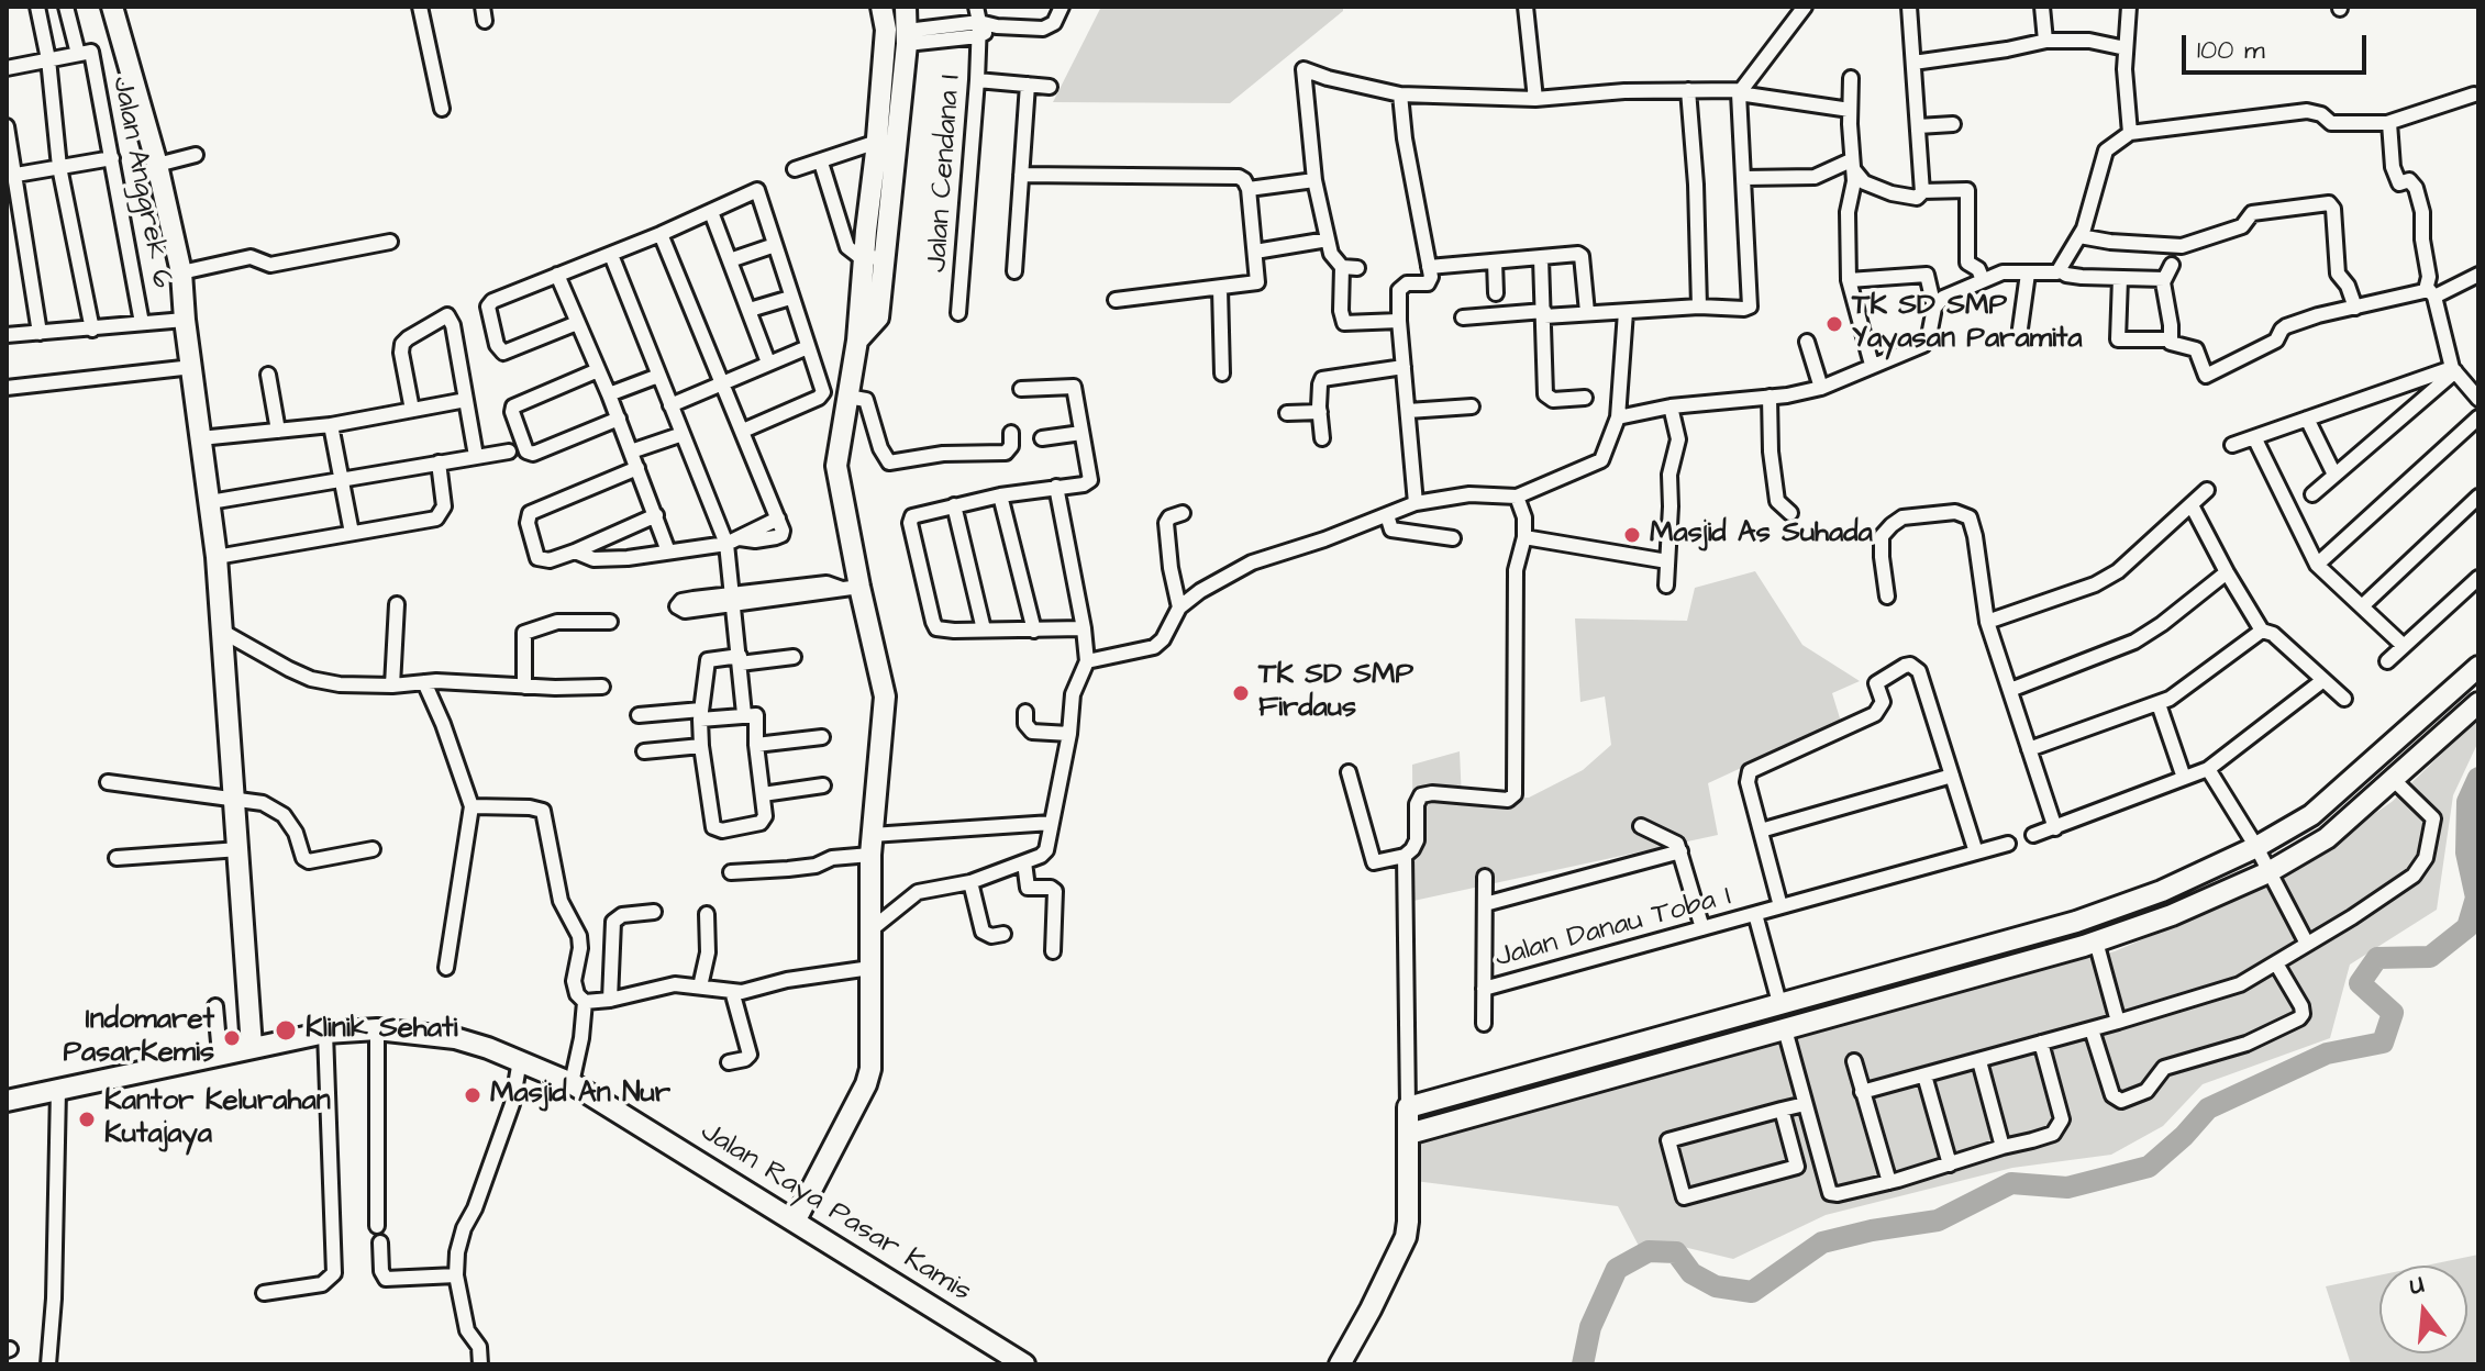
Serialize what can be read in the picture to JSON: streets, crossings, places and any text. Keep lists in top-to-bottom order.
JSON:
{
  "streets": {
    "main road": ["Jalan Raya Pasar Kamis"],
    "street": ["Jalan Cendana I", "Jalan Anggrek 6", "Jalan Danau Toba I"]
  },
  "places": [
    "TK SD SMP Yayasan Paramita",
    "Masjid As Suhada",
    "TK SD SMP Firdaus",
    "Klinik Sehati",
    "Indomaret PasarKemis",
    "Masjid An Nur",
    "Kantor Kelurahan Kutajaya"
  ],
  "scale_bar": "100 m",
  "north": "top"
}
